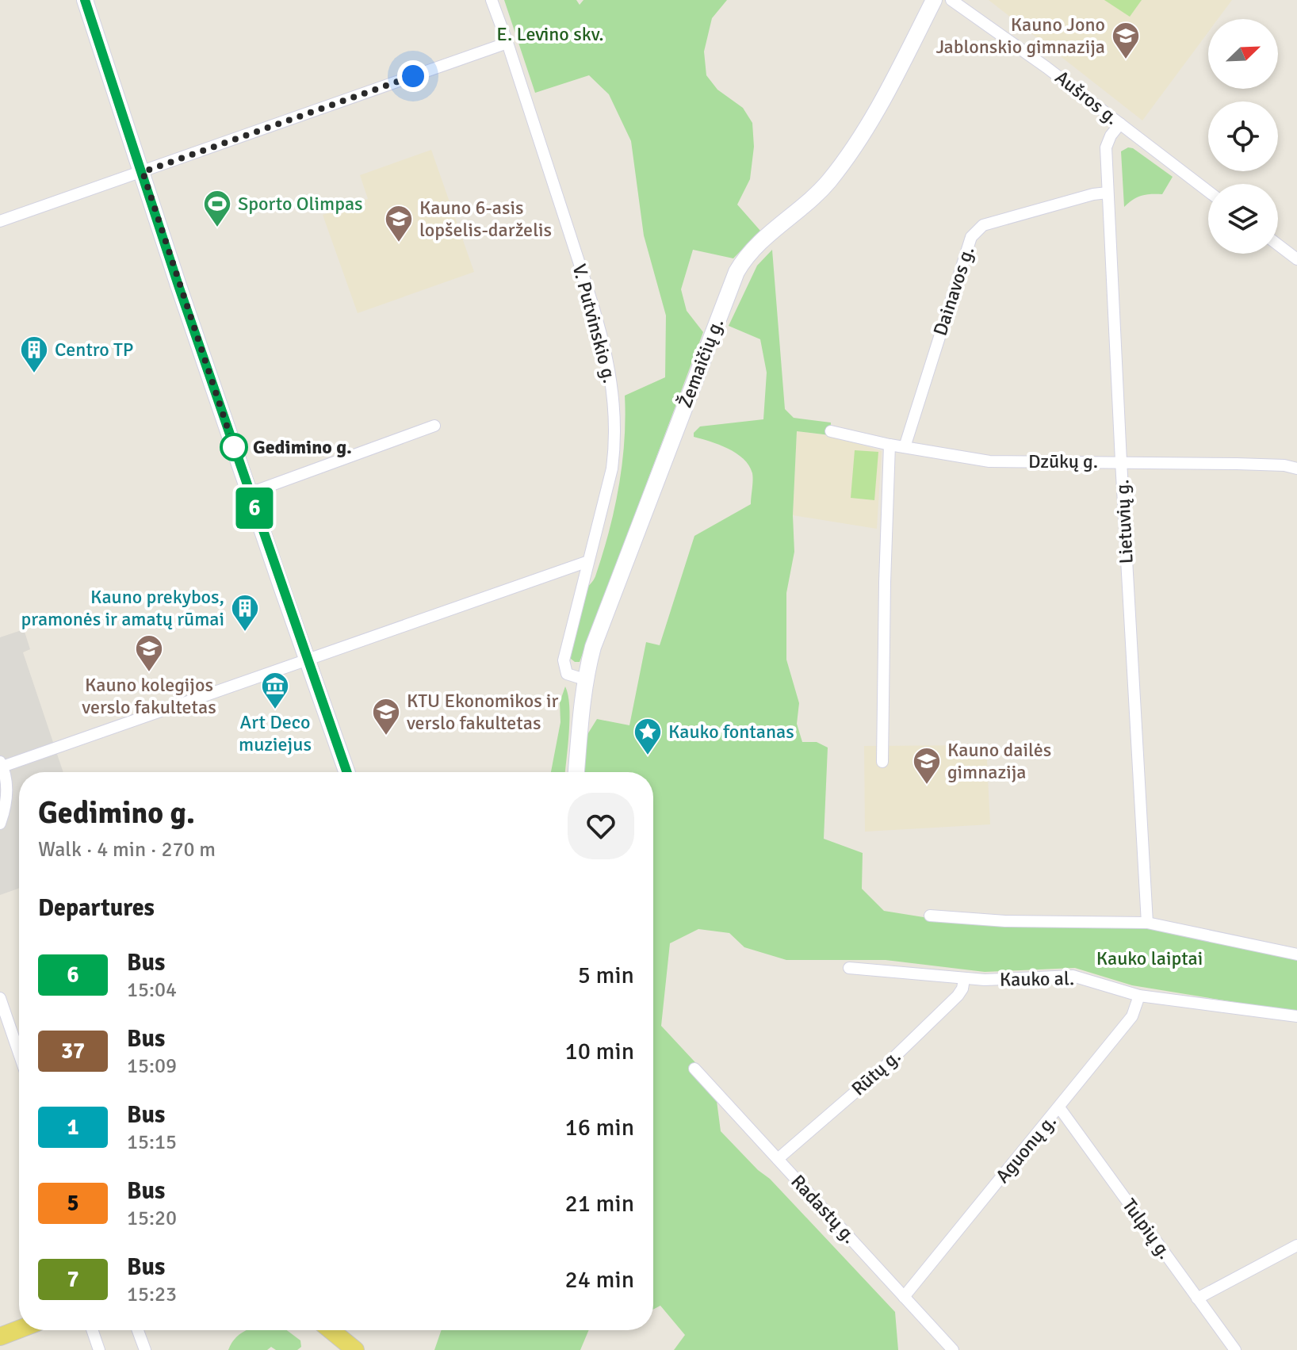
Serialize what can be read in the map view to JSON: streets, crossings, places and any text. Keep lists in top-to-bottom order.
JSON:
{
  "streets": {
    "street": [
      "Aušros g.",
      "Dainavos g.",
      "V. Putvinskio g.",
      "Žemaičių g.",
      "Dzūkų g.",
      "Lietuvių g.",
      "Kauko al.",
      "Rūtų g.",
      "Aguonų g.",
      "Radastų g.",
      "Tulpių g."
    ]
  },
  "crossings": [
    ["Aušros g.", "Lietuvių g."],
    ["Dainavos g.", "Dzūkų g."],
    ["Dainavos g.", "Lietuvių g."],
    ["V. Putvinskio g.", "Žemaičių g."],
    ["Dzūkų g.", "Lietuvių g."],
    ["Kauko al.", "Rūtų g."],
    ["Kauko al.", "Aguonų g."],
    ["Rūtų g.", "Radastų g."],
    ["Aguonų g.", "Radastų g."],
    ["Aguonų g.", "Tulpių g."]
  ],
  "parks": ["E. Levino skv.", "Kauko laiptai"],
  "places": {
    "school or university": [
      "Kauno Jono Jablonskio gimnazija",
      "Kauno 6-asis lopšelis-darželis",
      "Kauno kolegijos verslo fakultetas",
      "KTU Ekonomikos ir verslo fakultetas",
      "Kauno dailės gimnazija"
    ],
    "sports": ["Sporto Olimpas"],
    "building": ["Centro TP", "Kauno prekybos, pramonės ir amatų rūmai"],
    "other": ["Gedimino g."],
    "museum": ["Art Deco muziejus"],
    "place": ["Kauko fontanas"]
  },
  "lines": ["bus line 6"],
  "north": "top right",
  "page": {
    "on_map": "6",
    "heading": [
      ["Gedimino g.", "Walk · 4 min · 270 m"],
      "Departures"
    ],
    "list": [
      {
        "mark": "6",
        "name": "Bus",
        "note": "15:04",
        "value": "5 min"
      },
      {
        "mark": "37",
        "name": "Bus",
        "note": "15:09",
        "value": "10 min"
      },
      {
        "mark": "1",
        "name": "Bus",
        "note": "15:15",
        "value": "16 min"
      },
      {
        "mark": "5",
        "name": "Bus",
        "note": "15:20",
        "value": "21 min"
      },
      {
        "mark": "7",
        "name": "Bus",
        "note": "15:23",
        "value": "24 min"
      }
    ]
  }
}
